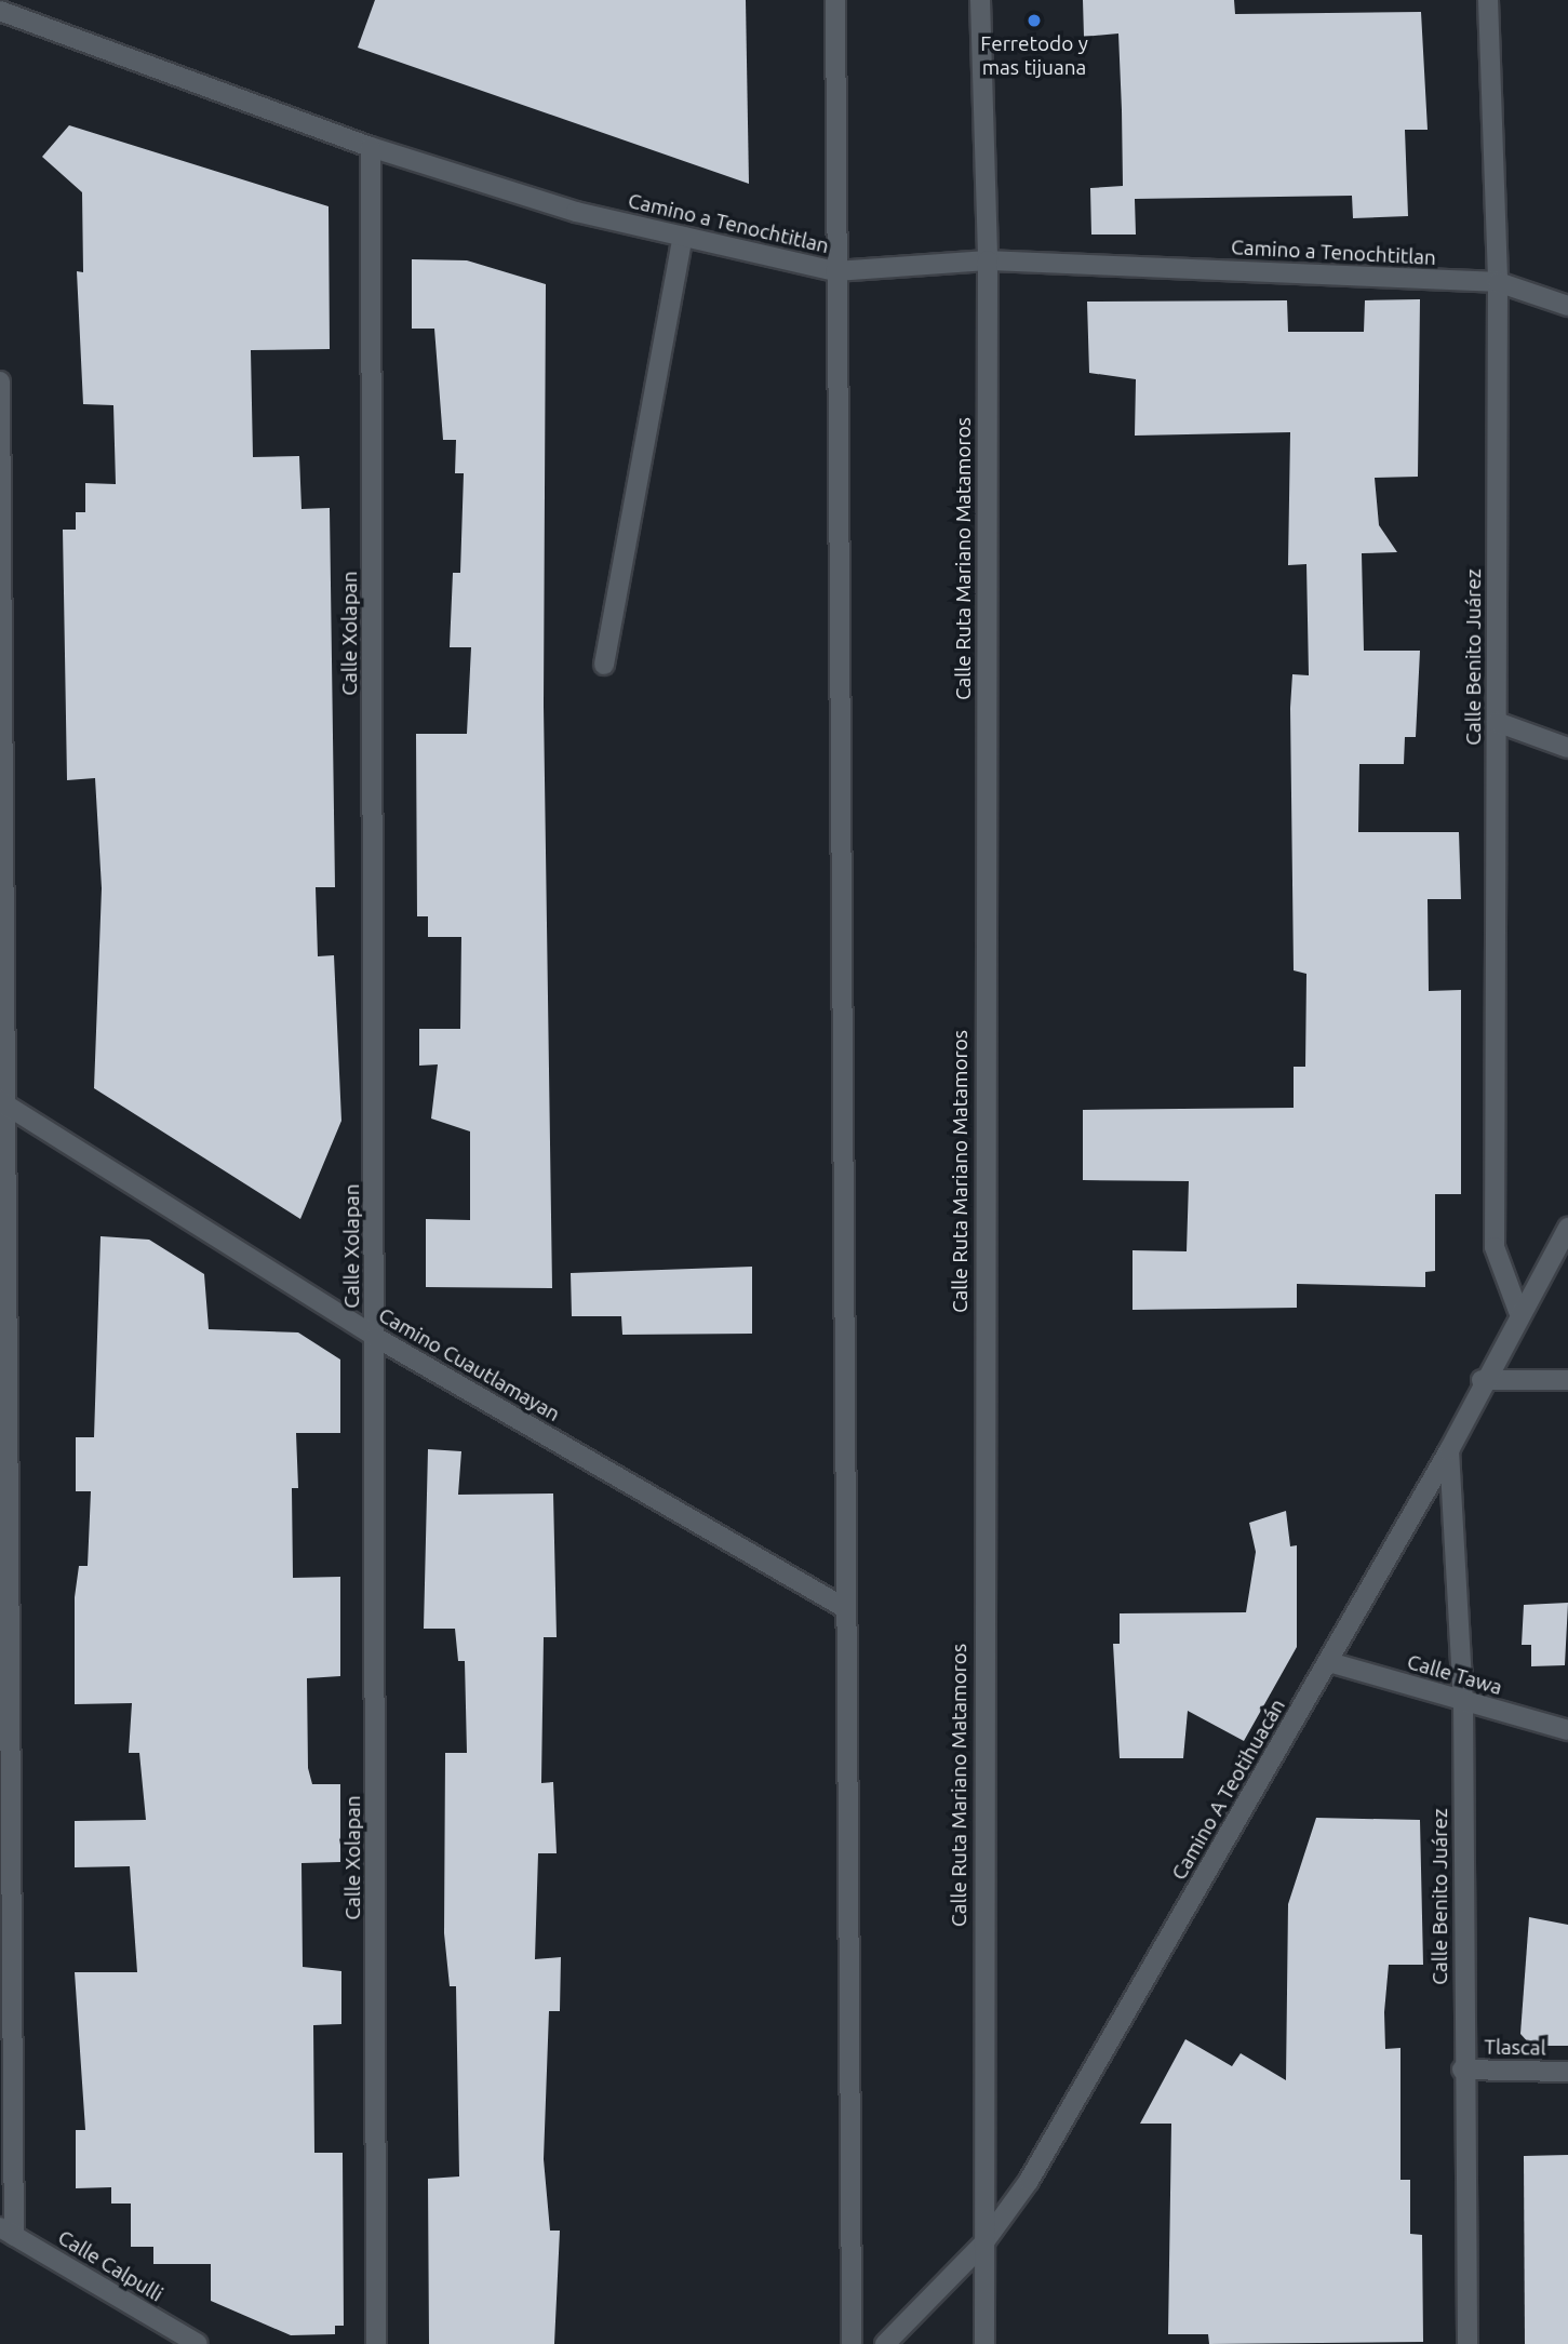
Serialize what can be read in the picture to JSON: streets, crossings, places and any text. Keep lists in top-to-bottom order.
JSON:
{
  "streets": {
    "street": [
      "Camino a Tenochtitlan",
      "Calle Ruta Mariano Matamoros",
      "Calle Xolapan",
      "Calle Benito Juárez",
      "Camino Cuautlamayan",
      "Calle Tawa",
      "Camino A Teotihuacán",
      "Tlascal",
      "Calle Calpulli"
    ]
  },
  "crossings": [
    ["Camino a Tenochtitlan", "Calle Ruta Mariano Matamoros"],
    ["Camino a Tenochtitlan", "Calle Xolapan"],
    ["Camino a Tenochtitlan", "Calle Benito Juárez"],
    ["Calle Ruta Mariano Matamoros", "Camino A Teotihuacán"],
    ["Calle Xolapan", "Camino Cuautlamayan"],
    ["Calle Benito Juárez", "Calle Tawa"],
    ["Calle Benito Juárez", "Camino A Teotihuacán"],
    ["Calle Benito Juárez", "Tlascal"],
    ["Calle Tawa", "Camino A Teotihuacán"]
  ],
  "places": ["Ferretodo y mas tijuana"]
}
